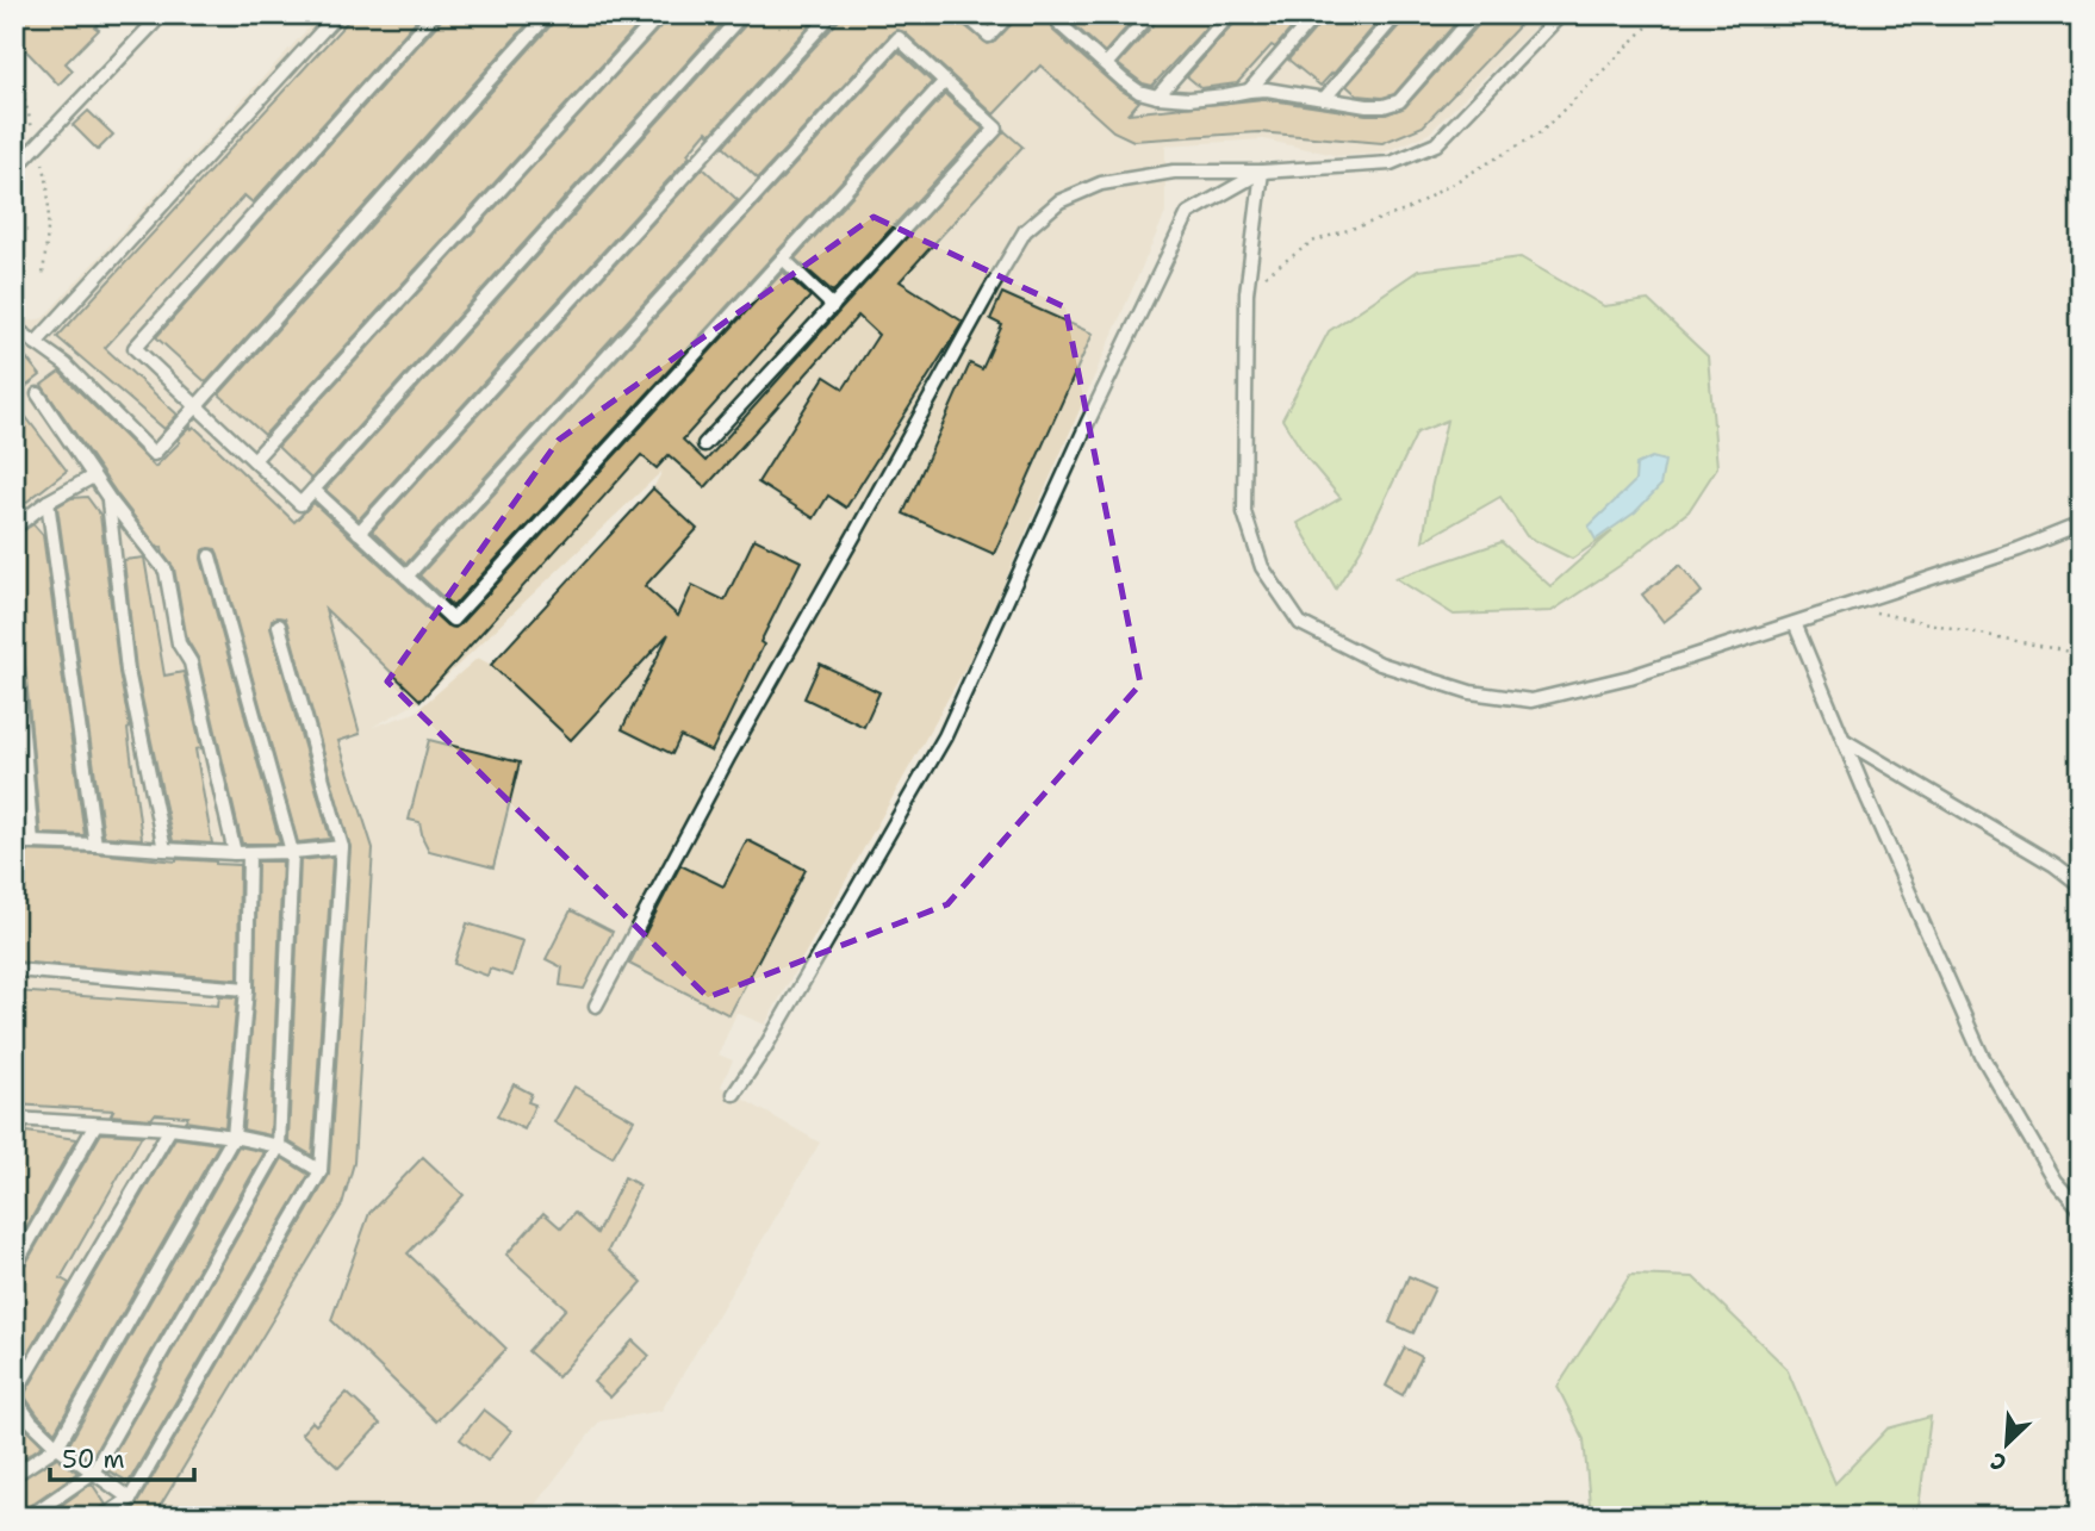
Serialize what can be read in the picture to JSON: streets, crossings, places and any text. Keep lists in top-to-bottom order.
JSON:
{
  "scale_bar": "50 m",
  "north": "bottom left"
}
